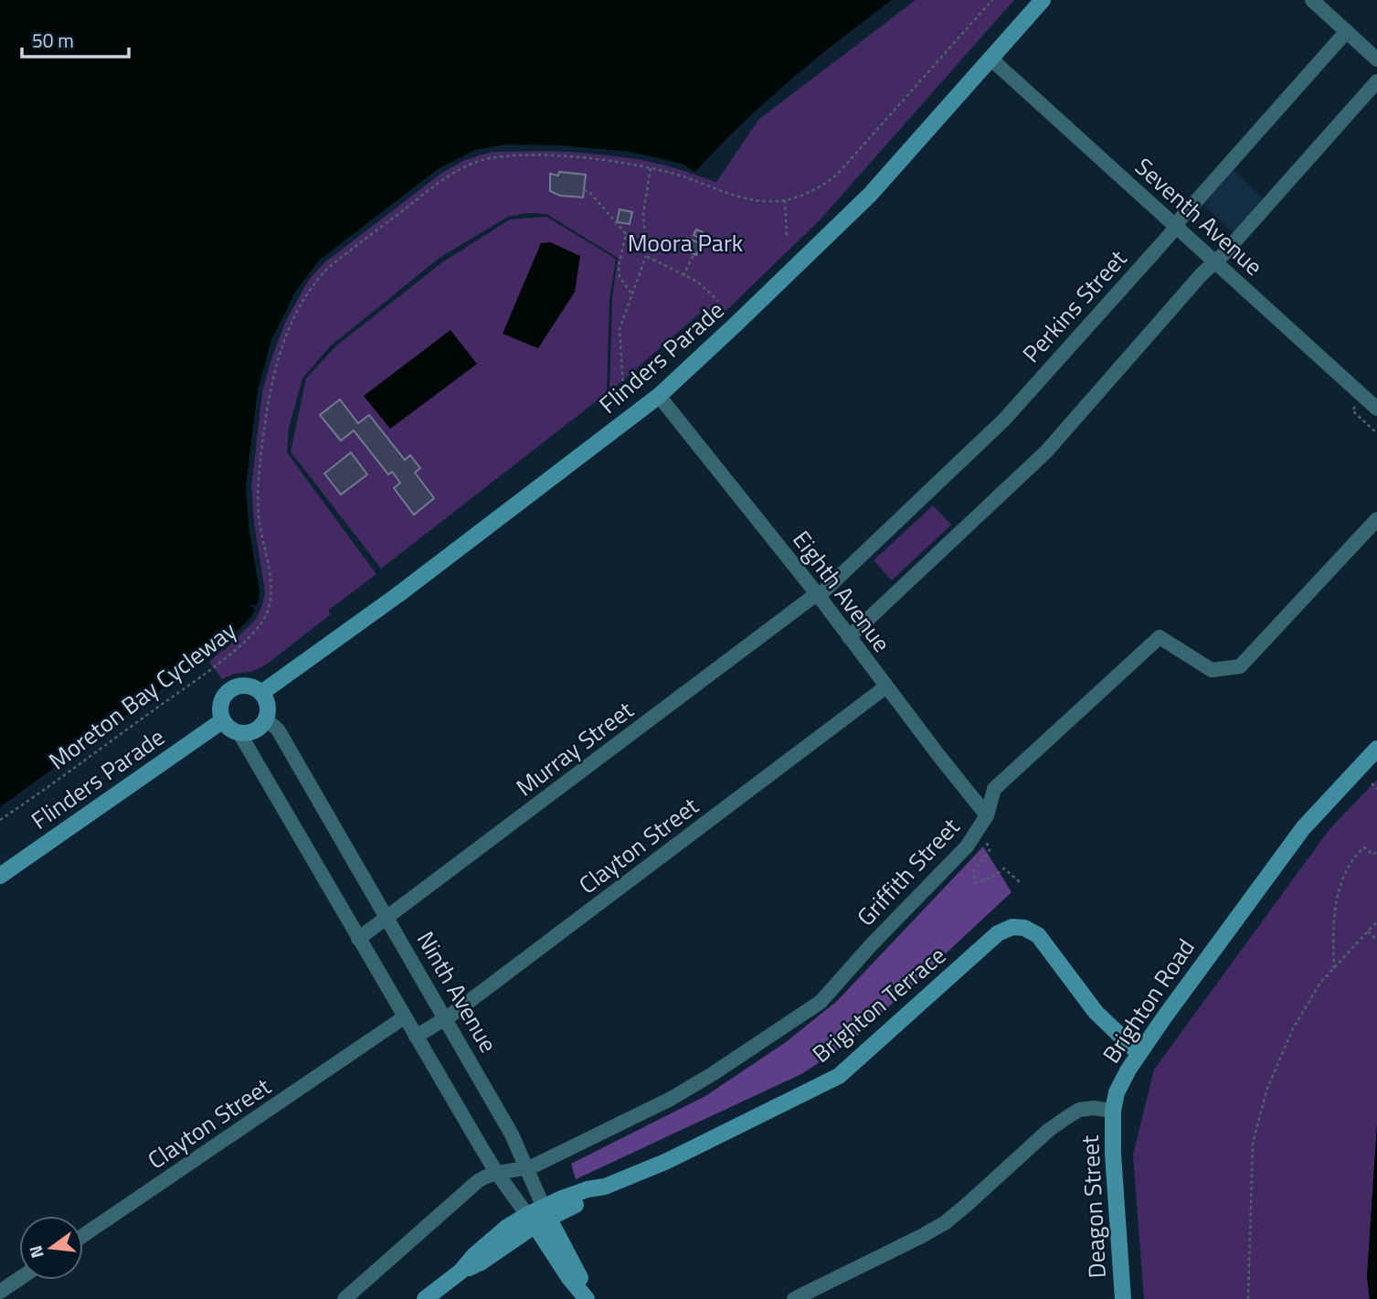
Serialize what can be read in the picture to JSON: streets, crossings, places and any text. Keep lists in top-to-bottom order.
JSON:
{
  "streets": {
    "street": [
      "Seventh Avenue",
      "Perkins Street",
      "Flinders Parade",
      "Eighth Avenue",
      "Murray Street",
      "Clayton Street",
      "Griffith Street",
      "Ninth Avenue",
      "Brighton Road",
      "Brighton Terrace",
      "Deagon Street"
    ],
    "path": ["Moreton Bay Cycleway"]
  },
  "crossings": [
    ["Seventh Avenue", "Perkins Street"],
    ["Seventh Avenue", "Flinders Parade"],
    ["Perkins Street", "Eighth Avenue"],
    ["Perkins Street", "Murray Street"],
    ["Flinders Parade", "Eighth Avenue"],
    ["Flinders Parade", "Ninth Avenue"],
    ["Eighth Avenue", "Murray Street"],
    ["Eighth Avenue", "Clayton Street"],
    ["Eighth Avenue", "Griffith Street"],
    ["Murray Street", "Ninth Avenue"],
    ["Clayton Street", "Ninth Avenue"],
    ["Griffith Street", "Ninth Avenue"],
    ["Ninth Avenue", "Brighton Terrace"],
    ["Brighton Road", "Brighton Terrace"],
    ["Brighton Road", "Deagon Street"]
  ],
  "parks": ["Moora Park"],
  "scale_bar": "50 m",
  "north": "left"
}
